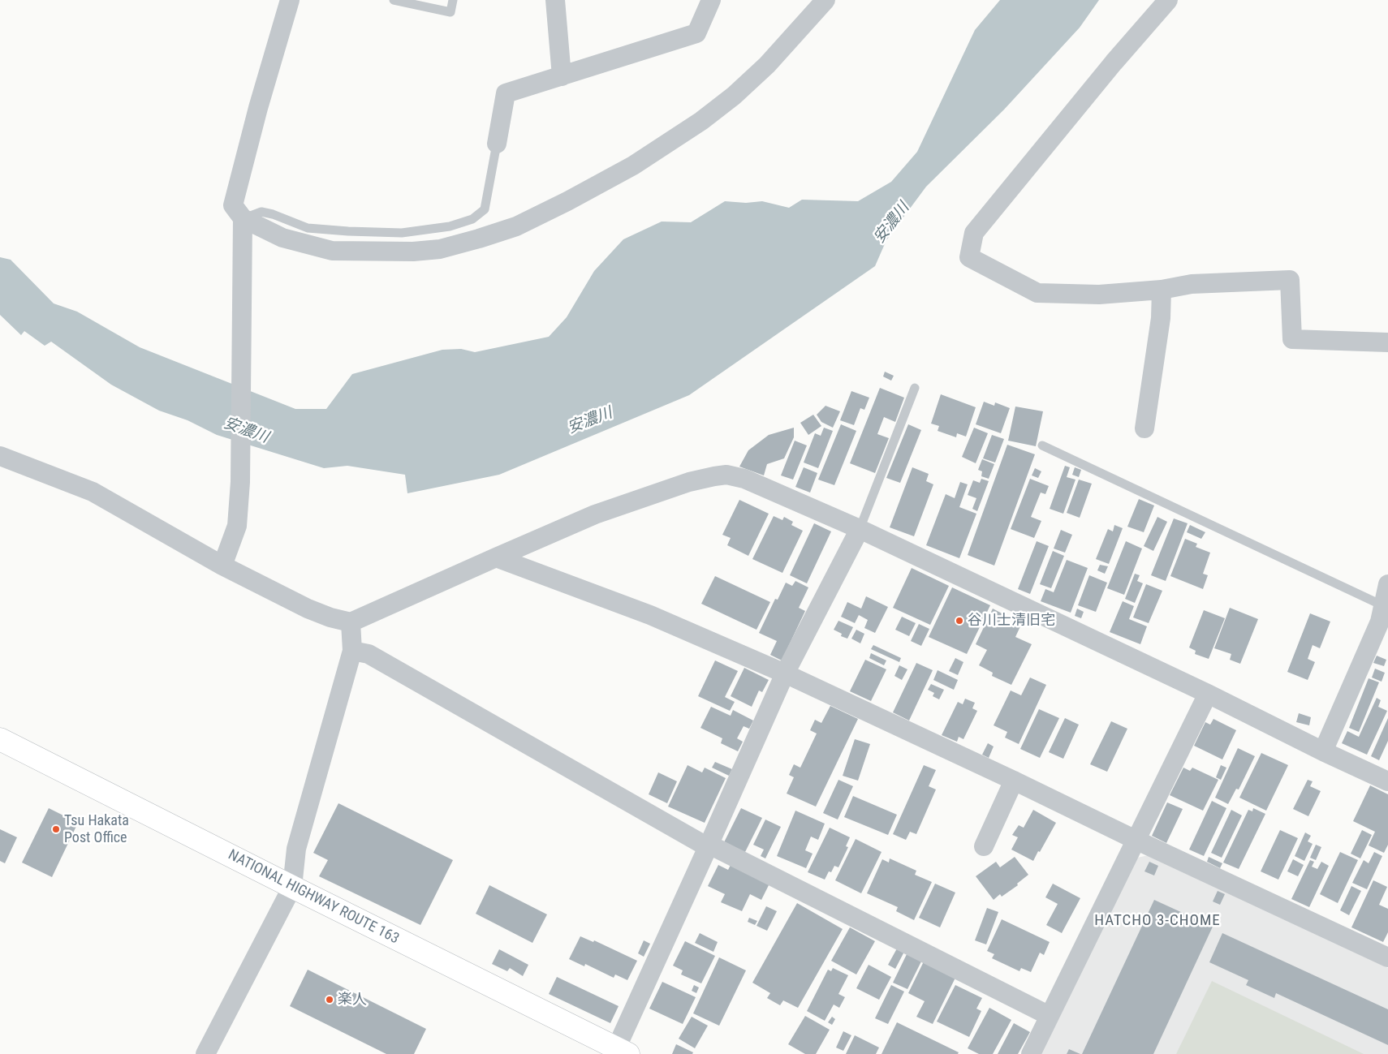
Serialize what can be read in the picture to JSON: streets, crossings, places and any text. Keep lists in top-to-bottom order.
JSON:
{
  "streets": {
    "highway": ["NATIONAL HIGHWAY ROUTE 163"]
  },
  "districts": ["HATCHO 3-CHOME"],
  "water": ["安濃川"],
  "places": ["谷川士清旧宅", "Tsu Hakata Post Office", "楽人"]
}
